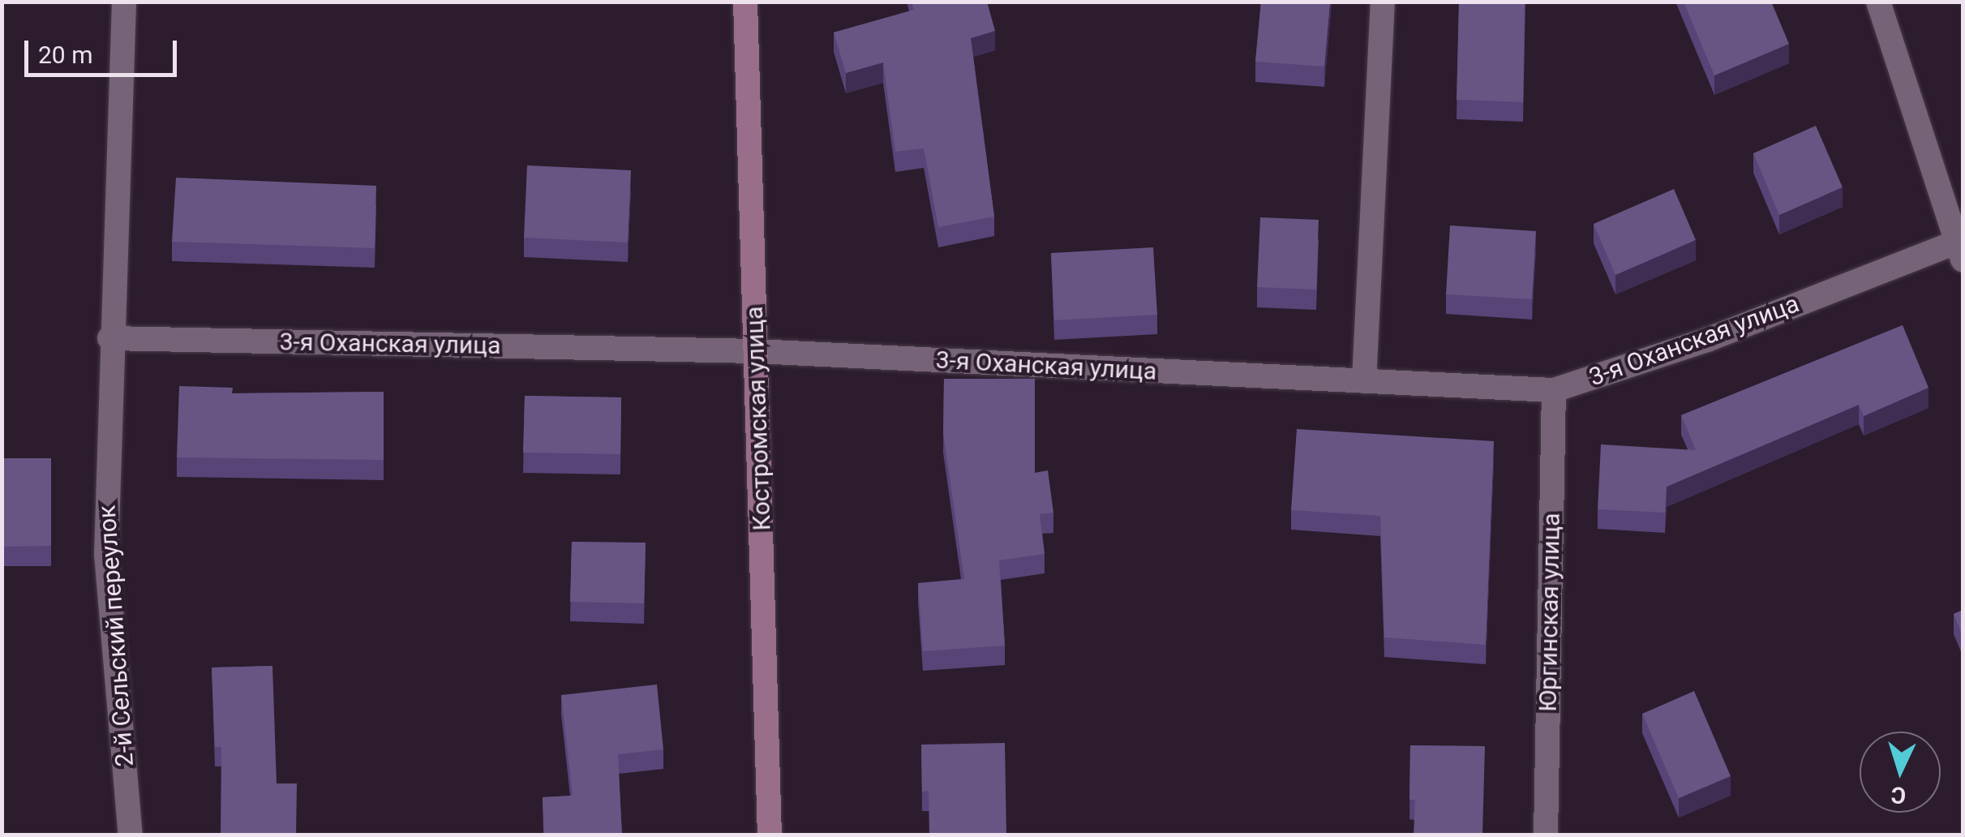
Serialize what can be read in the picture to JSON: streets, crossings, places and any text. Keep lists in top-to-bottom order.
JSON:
{
  "streets": {
    "street": [
      "3-я Оханская улица",
      "Костромская улица",
      "Юргинская улица",
      "2-й Сельский переулок"
    ]
  },
  "crossings": [
    ["3-я Оханская улица", "Костромская улица"],
    ["3-я Оханская улица", "Юргинская улица"],
    ["3-я Оханская улица", "2-й Сельский переулок"]
  ],
  "scale_bar": "20 m",
  "north": "bottom"
}
